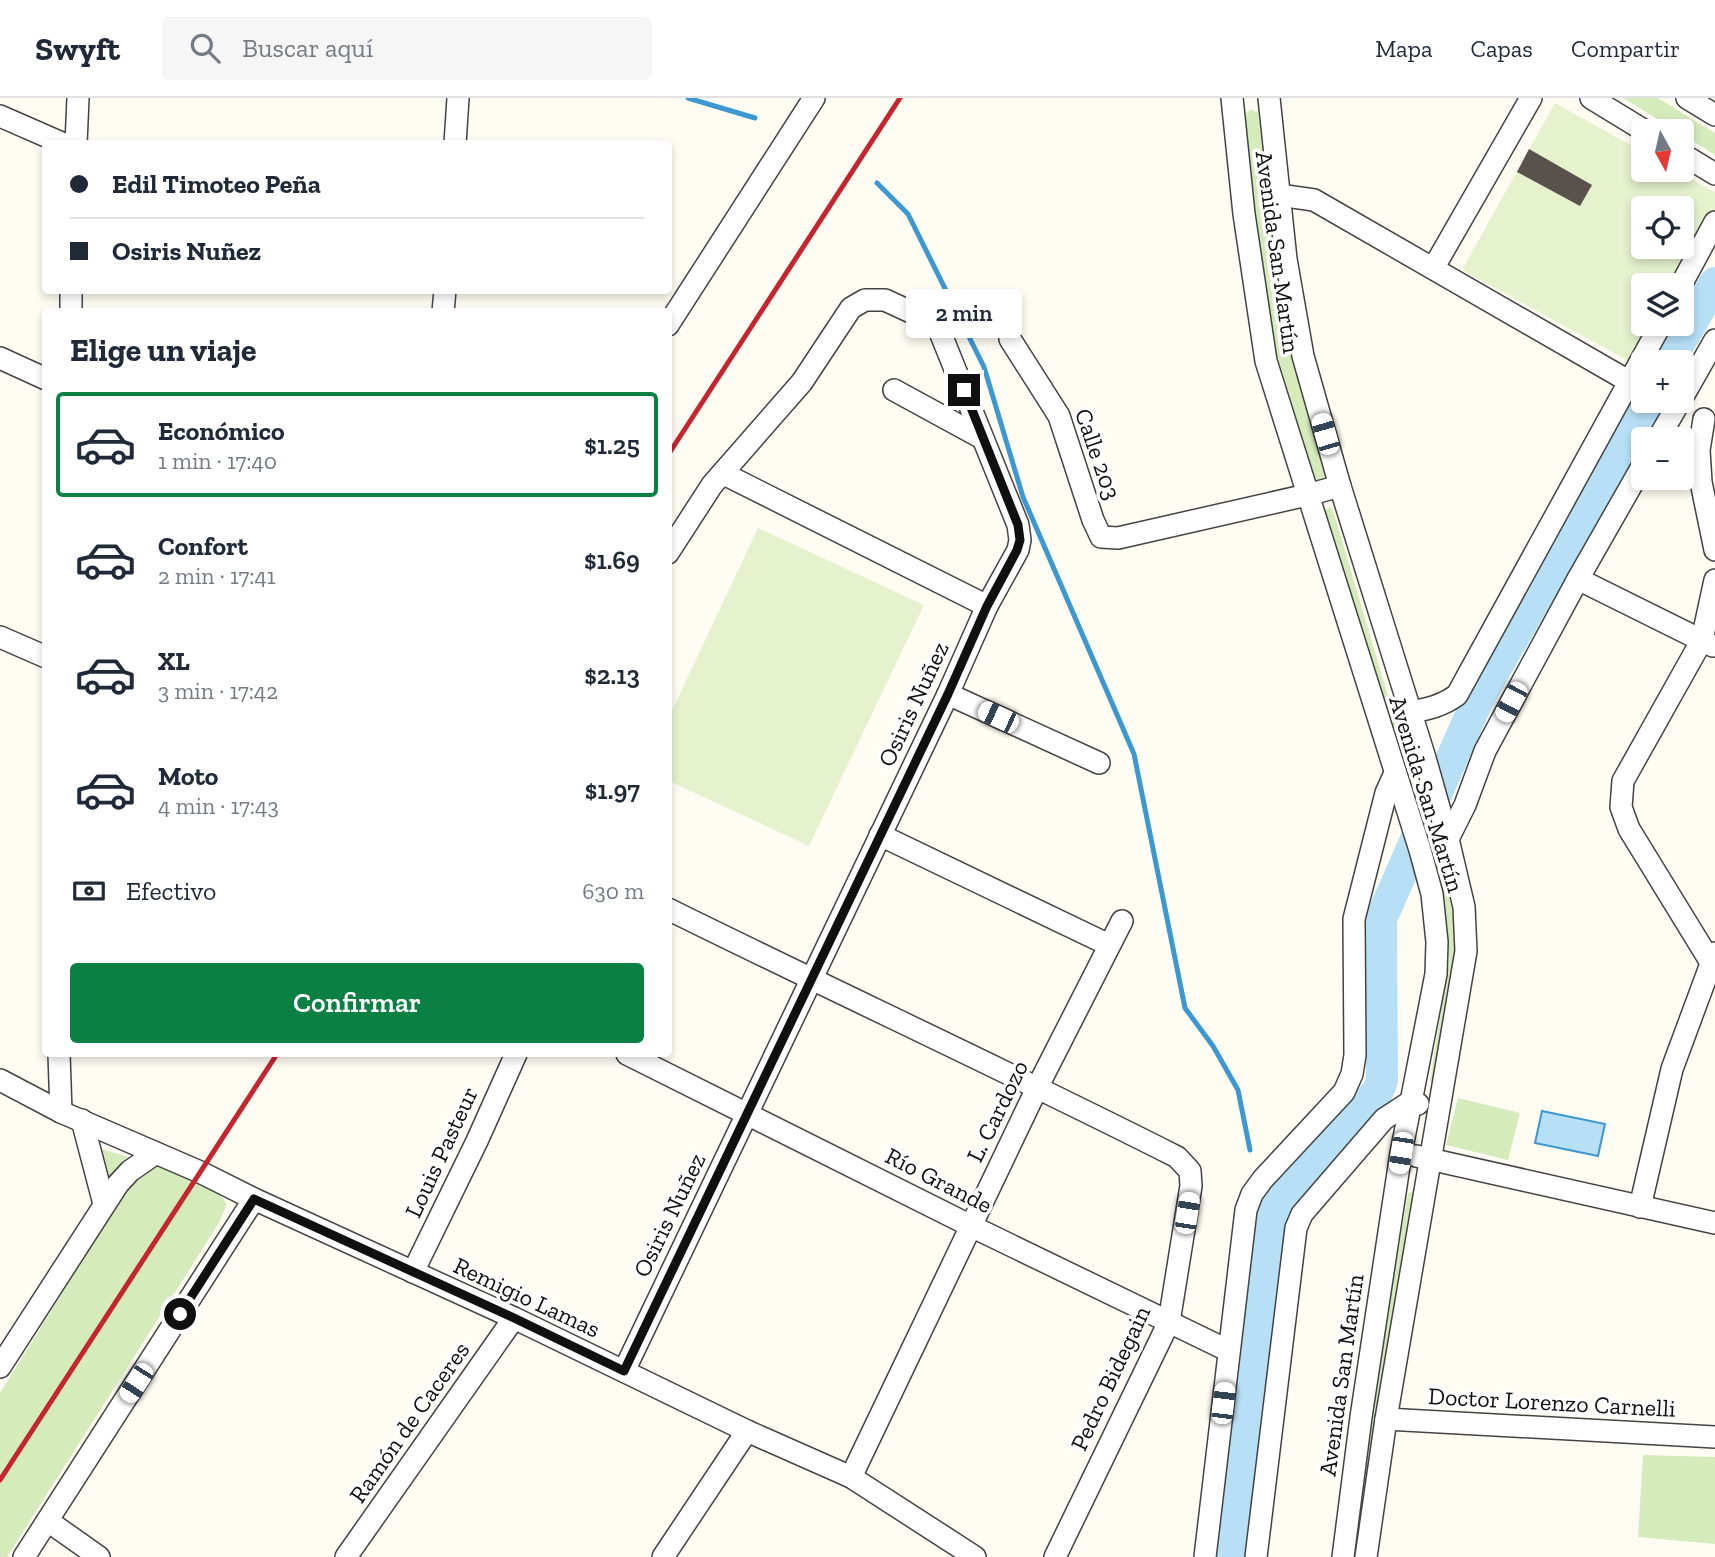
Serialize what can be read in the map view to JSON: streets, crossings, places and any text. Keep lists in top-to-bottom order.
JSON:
{
  "streets": {
    "street": [
      "Avenida San Martín",
      "Calle 203",
      "Osiris Nuñez",
      "L. Cardozo",
      "Louis Pasteur",
      "Río Grande",
      "Remigio Lamas",
      "Pedro Bidegain",
      "Doctor Lorenzo Carnelli",
      "Ramón de Caceres"
    ]
  },
  "crossings": [
    ["Avenida San Martín", "Calle 203"],
    ["Avenida San Martín", "Doctor Lorenzo Carnelli"],
    ["Osiris Nuñez", "Río Grande"],
    ["Osiris Nuñez", "Remigio Lamas"],
    ["L. Cardozo", "Río Grande"],
    ["L. Cardozo", "Remigio Lamas"],
    ["L. Cardozo", "Pedro Bidegain"],
    ["Louis Pasteur", "Remigio Lamas"],
    ["Río Grande", "Pedro Bidegain"],
    ["Remigio Lamas", "Ramón de Caceres"]
  ],
  "north": "bottom",
  "page": {
    "header": "Swyft",
    "search": "Buscar aquí",
    "nav": ["Mapa", "Capas", "Compartir"],
    "map_buttons": ["+", "−"],
    "banner": ["Edil Timoteo Peña", "Osiris Nuñez"],
    "bubble": "2 min",
    "heading": "Elige un viaje",
    "list": [
      {
        "name": "Económico",
        "note": "1 min · 17:40",
        "value": "$1.25"
      },
      {
        "name": "Confort",
        "note": "2 min · 17:41",
        "value": "$1.69"
      },
      {
        "name": "XL",
        "note": "3 min · 17:42",
        "value": "$2.13"
      },
      {
        "name": "Moto",
        "note": "4 min · 17:43",
        "value": "$1.97"
      }
    ],
    "pay": ["Efectivo", "630 m"],
    "buttons": "Confirmar"
  }
}
